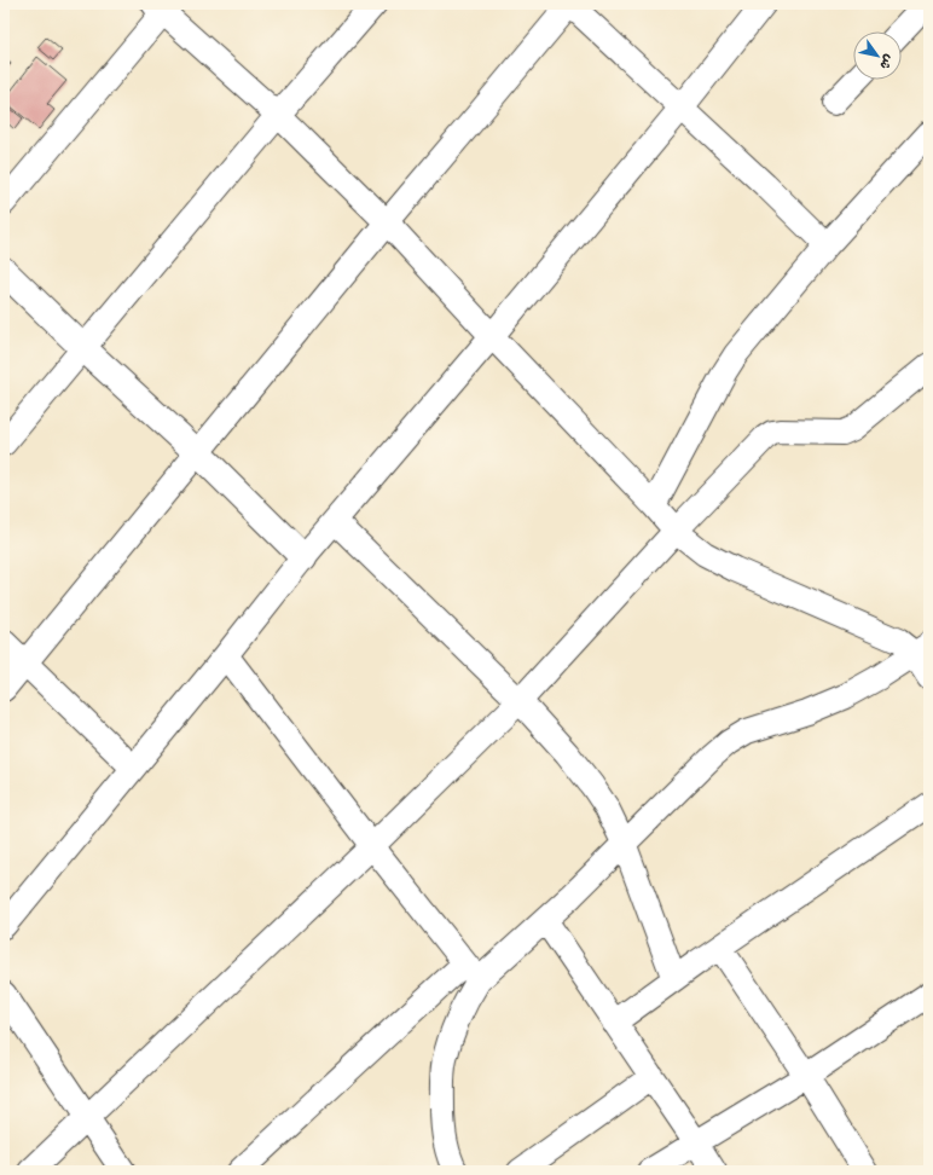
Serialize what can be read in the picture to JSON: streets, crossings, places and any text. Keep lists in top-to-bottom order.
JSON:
{
  "north": "bottom right"
}
